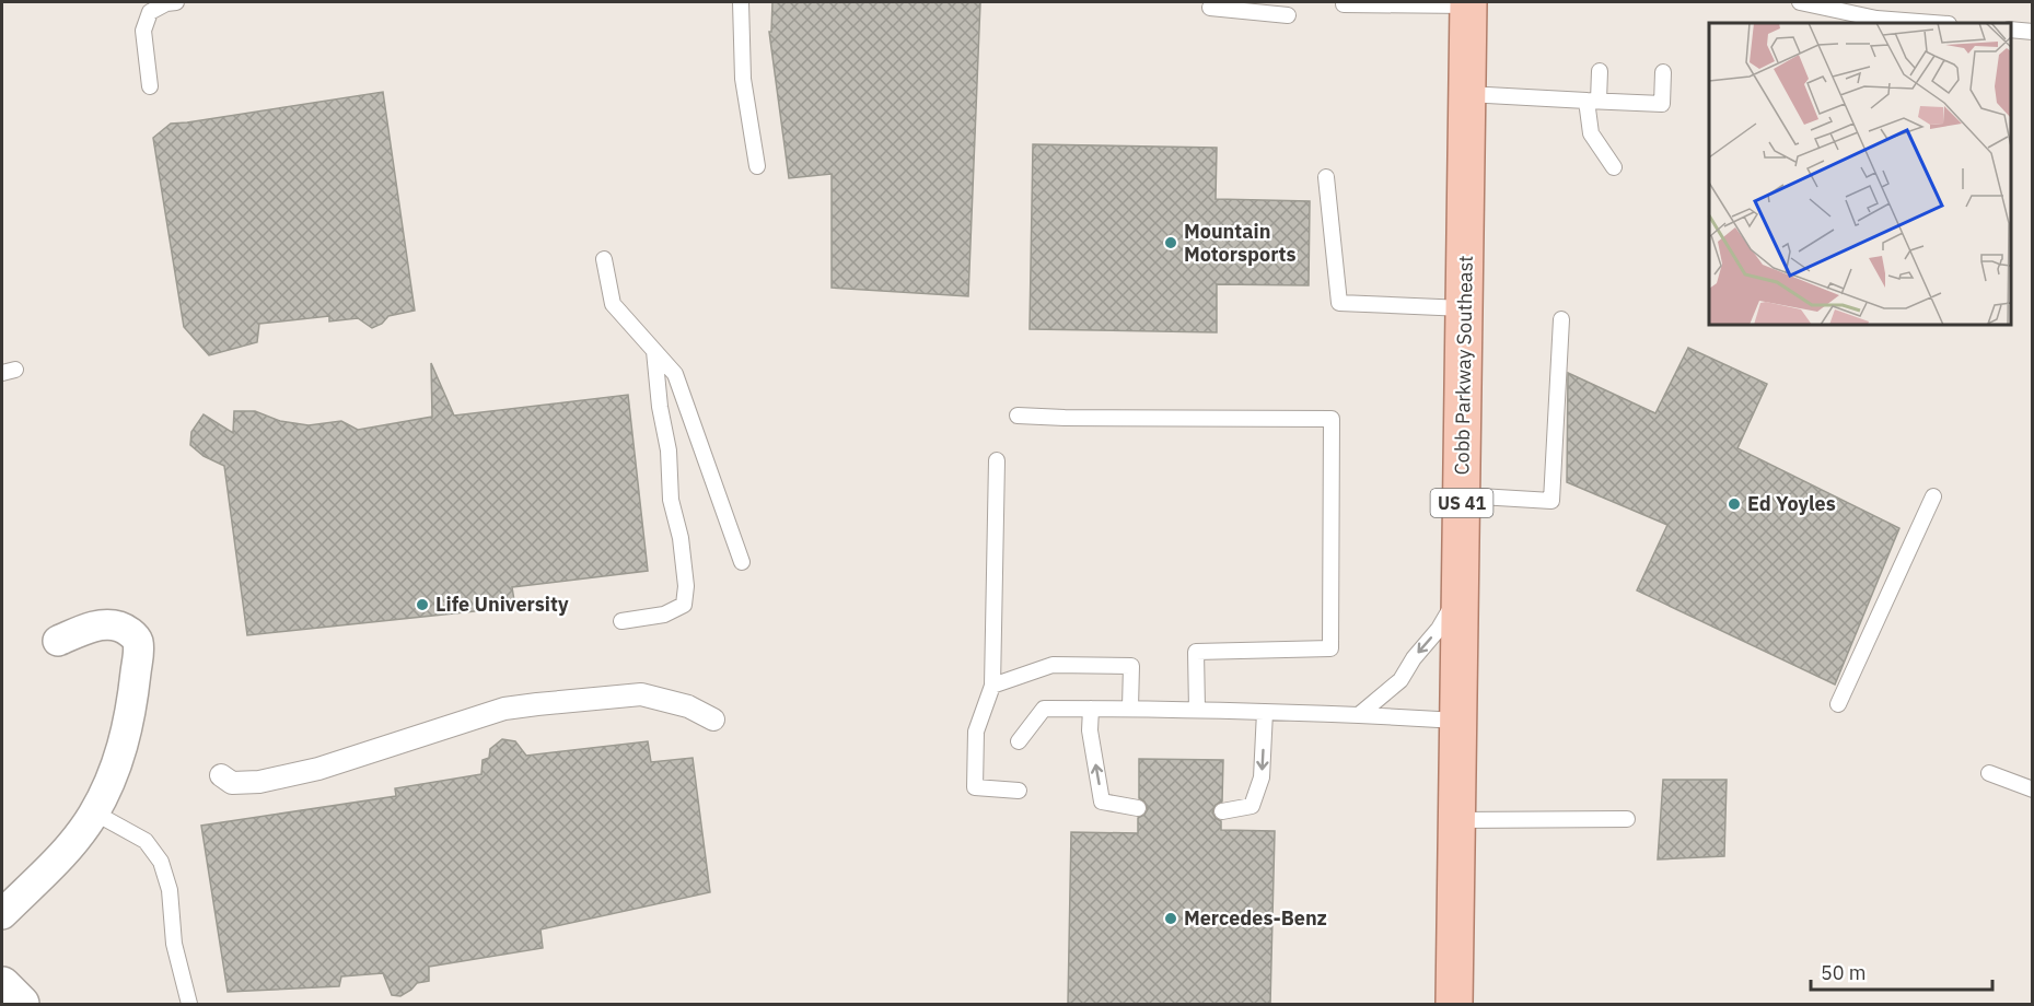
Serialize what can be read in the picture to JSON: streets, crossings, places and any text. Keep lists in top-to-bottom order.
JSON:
{
  "streets": {
    "main road": ["Cobb Parkway Southeast", "US 41"]
  },
  "places": [
    "Mountain Motorsports",
    "Ed Yoyles",
    "Life University",
    "Mercedes-Benz"
  ],
  "scale_bar": "50 m"
}
